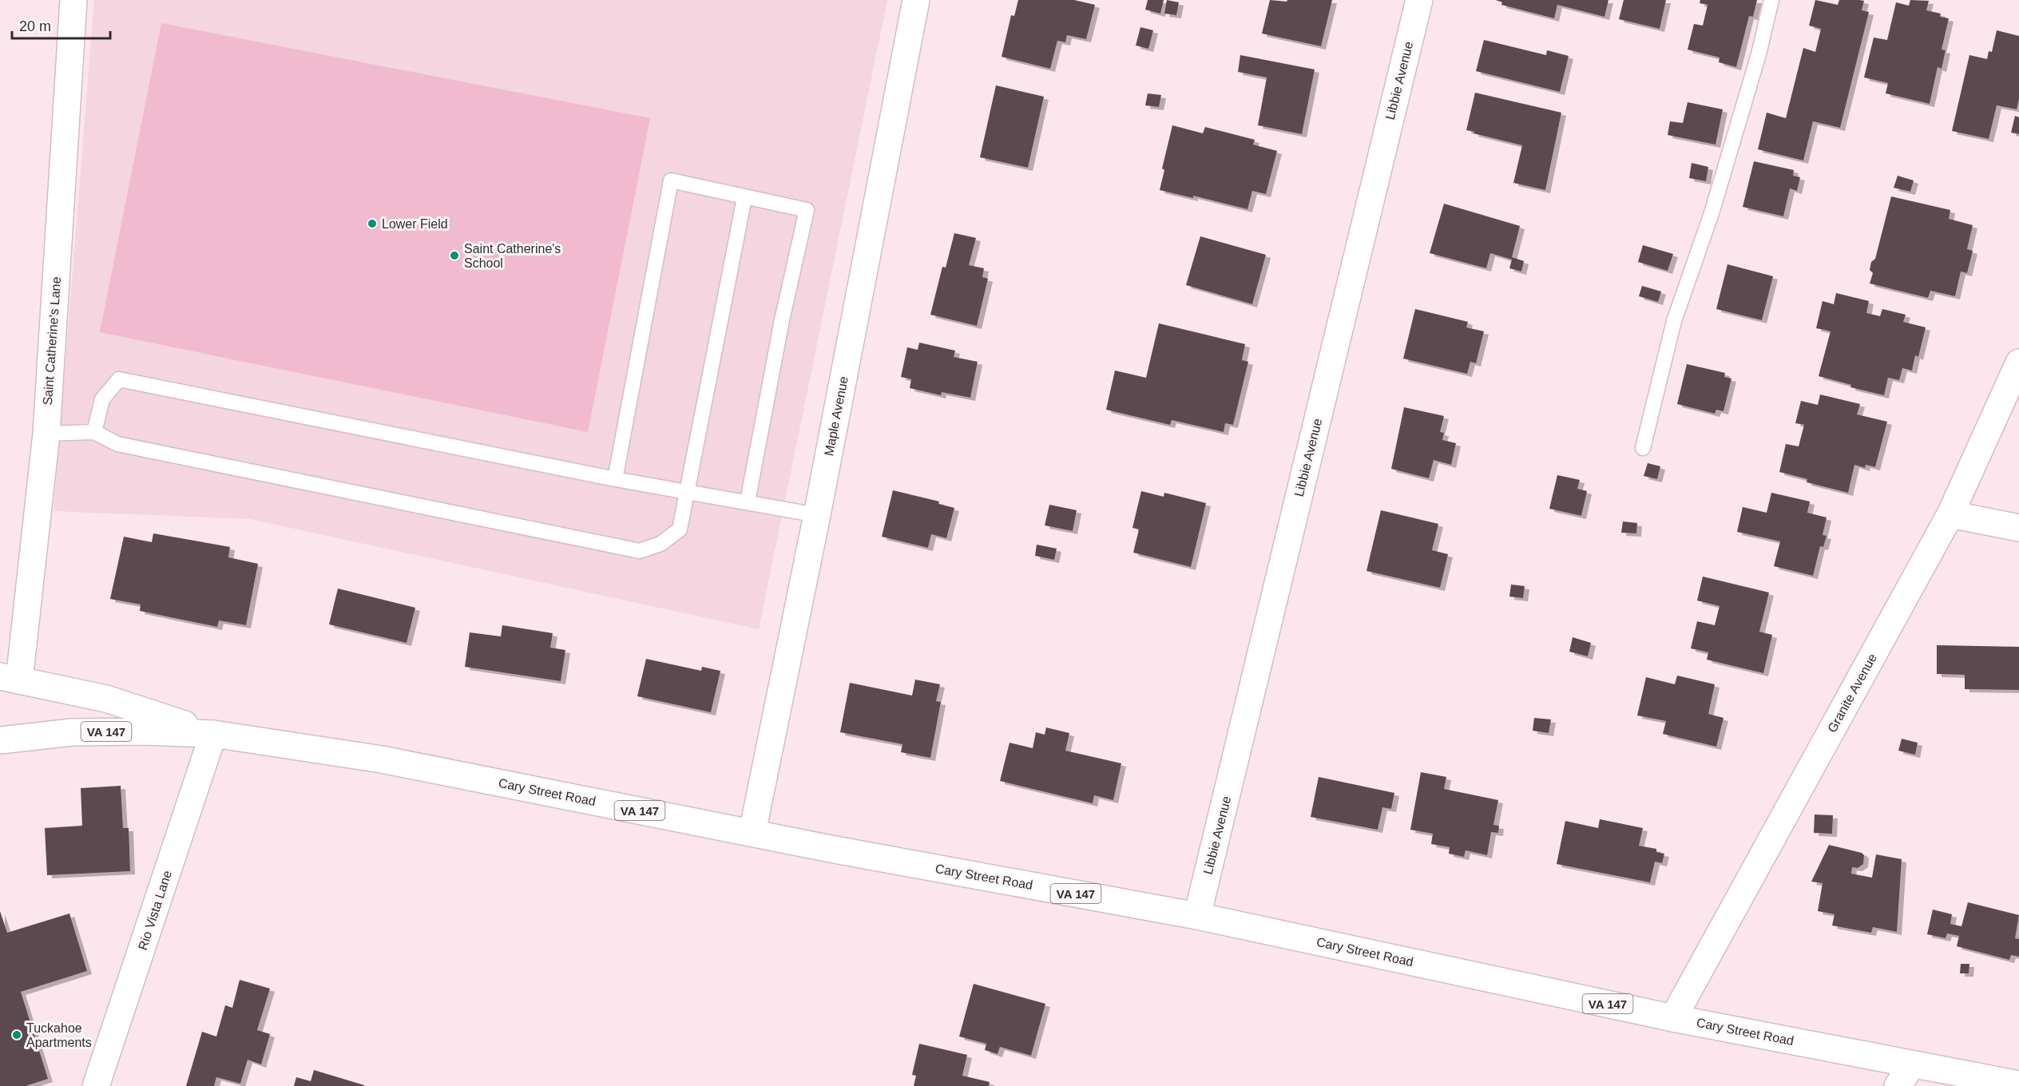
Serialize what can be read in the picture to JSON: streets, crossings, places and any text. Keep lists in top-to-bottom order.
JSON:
{
  "streets": {
    "main road": [
      "Libbie Avenue",
      "Saint Catherine's Lane",
      "Maple Avenue",
      "Granite Avenue",
      "VA 147",
      "Cary Street Road",
      "Rio Vista Lane"
    ]
  },
  "crossings": [
    ["Libbie Avenue", "Cary Street Road"],
    ["Maple Avenue", "Cary Street Road"],
    ["Granite Avenue", "Cary Street Road"],
    ["Cary Street Road", "Rio Vista Lane"]
  ],
  "places": ["Lower Field", "Saint Catherine's School", "Tuckahoe Apartments"],
  "scale_bar": "20 m"
}
